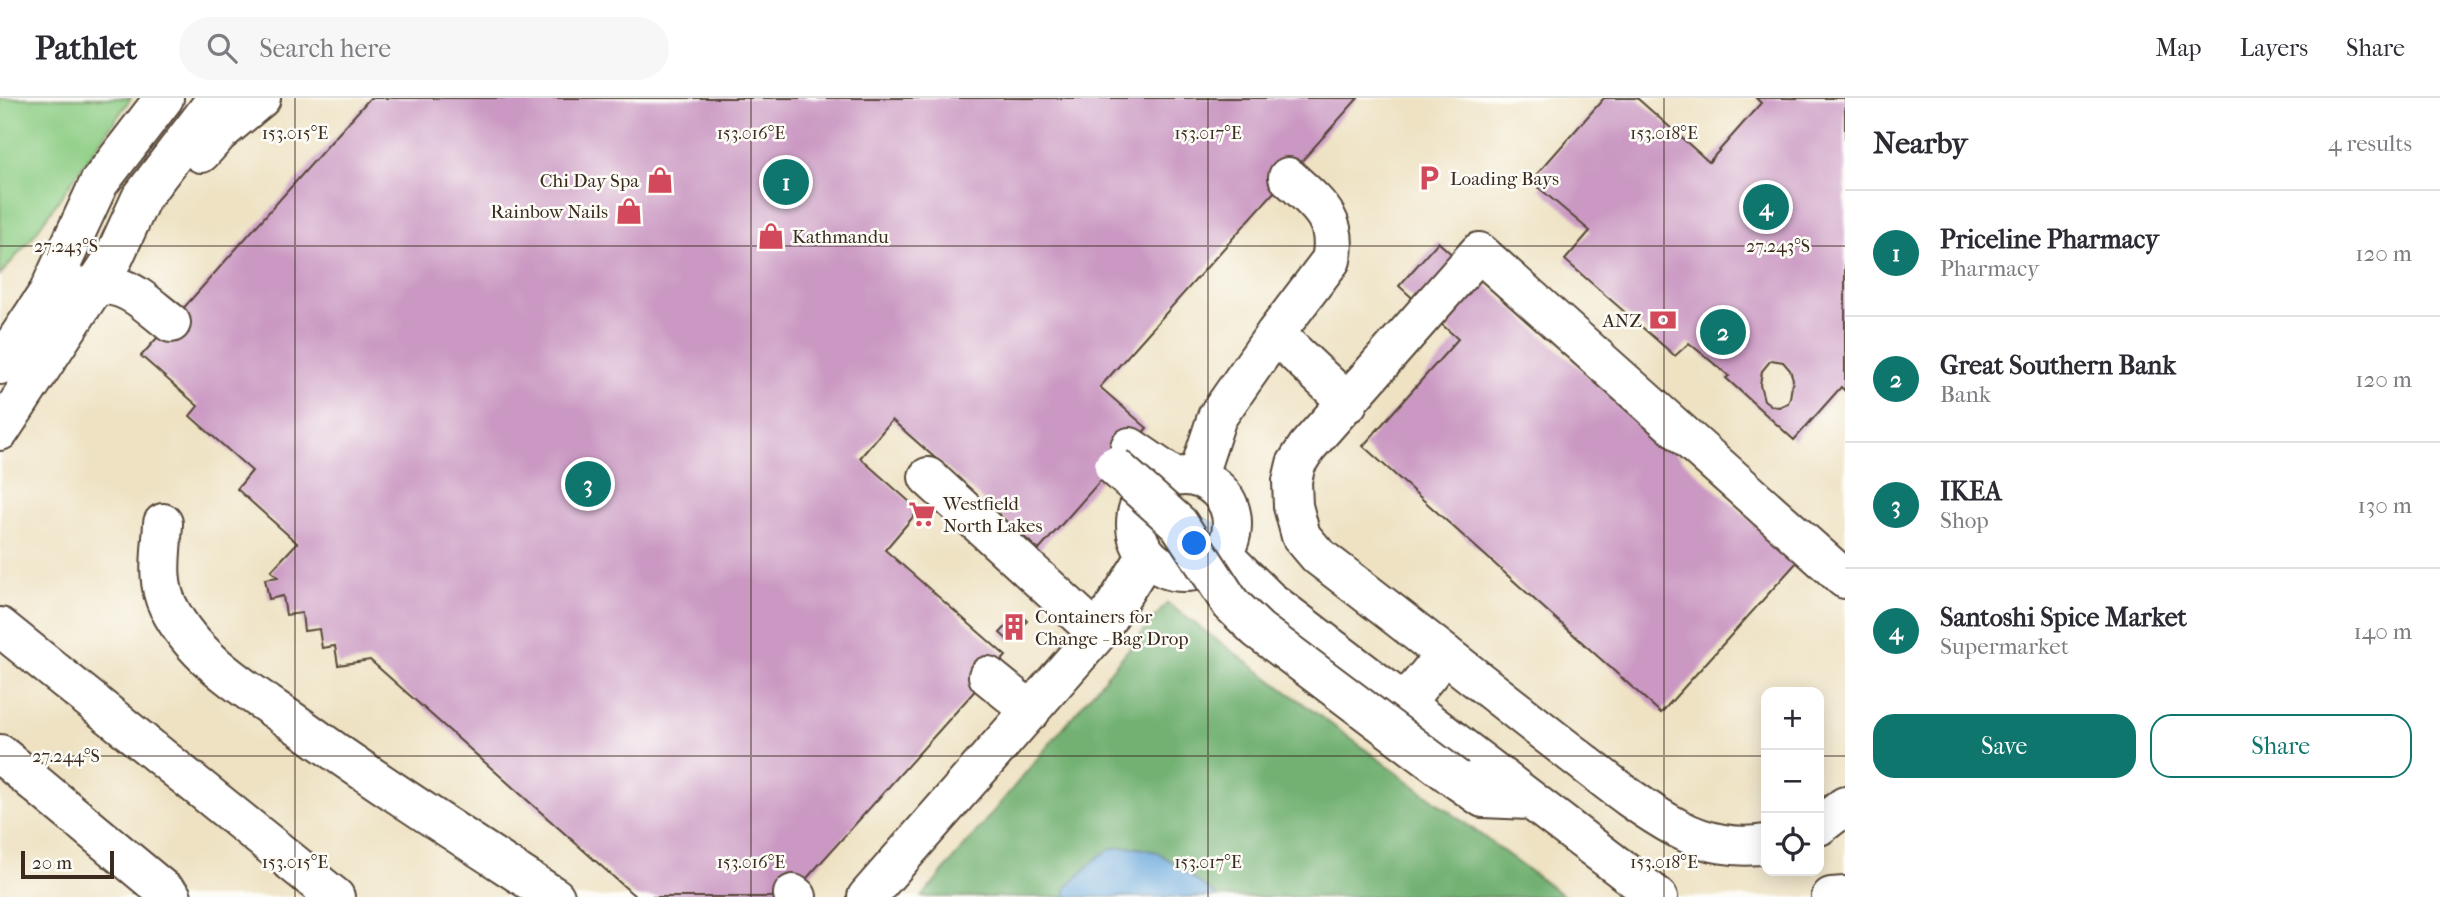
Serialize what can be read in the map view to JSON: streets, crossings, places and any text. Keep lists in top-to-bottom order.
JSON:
{
  "places": {
    "parking": ["Loading Bays"],
    "shop": ["Chi Day Spa", "Rainbow Nails", "Kathmandu"],
    "bank": ["ANZ"],
    "supermarket": ["Westfield North Lakes"],
    "building": ["Containers for Change - Bag Drop"]
  },
  "scale_bar": "20 m",
  "page": {
    "header": "Pathlet",
    "search": "Search here",
    "nav": ["Map", "Layers", "Share"],
    "heading": ["Nearby", "4 results"],
    "pins": [
      "1",
      "4",
      "2",
      "3"
    ],
    "list": [
      {
        "mark": "1",
        "name": "Priceline Pharmacy",
        "note": "Pharmacy",
        "value": "120 m"
      },
      {
        "mark": "2",
        "name": "Great Southern Bank",
        "note": "Bank",
        "value": "120 m"
      },
      {
        "mark": "3",
        "name": "IKEA",
        "note": "Shop",
        "value": "130 m"
      },
      {
        "mark": "4",
        "name": "Santoshi Spice Market",
        "note": "Supermarket",
        "value": "140 m"
      }
    ],
    "map_buttons": ["+", "−"],
    "buttons": ["Save", "Share"],
    "scale": "20 m"
  },
  "coordinates": [
    "153.015°E",
    "153.016°E",
    "153.017°E",
    "153.018°E",
    "27.243°S",
    "27.244°S"
  ]
}
